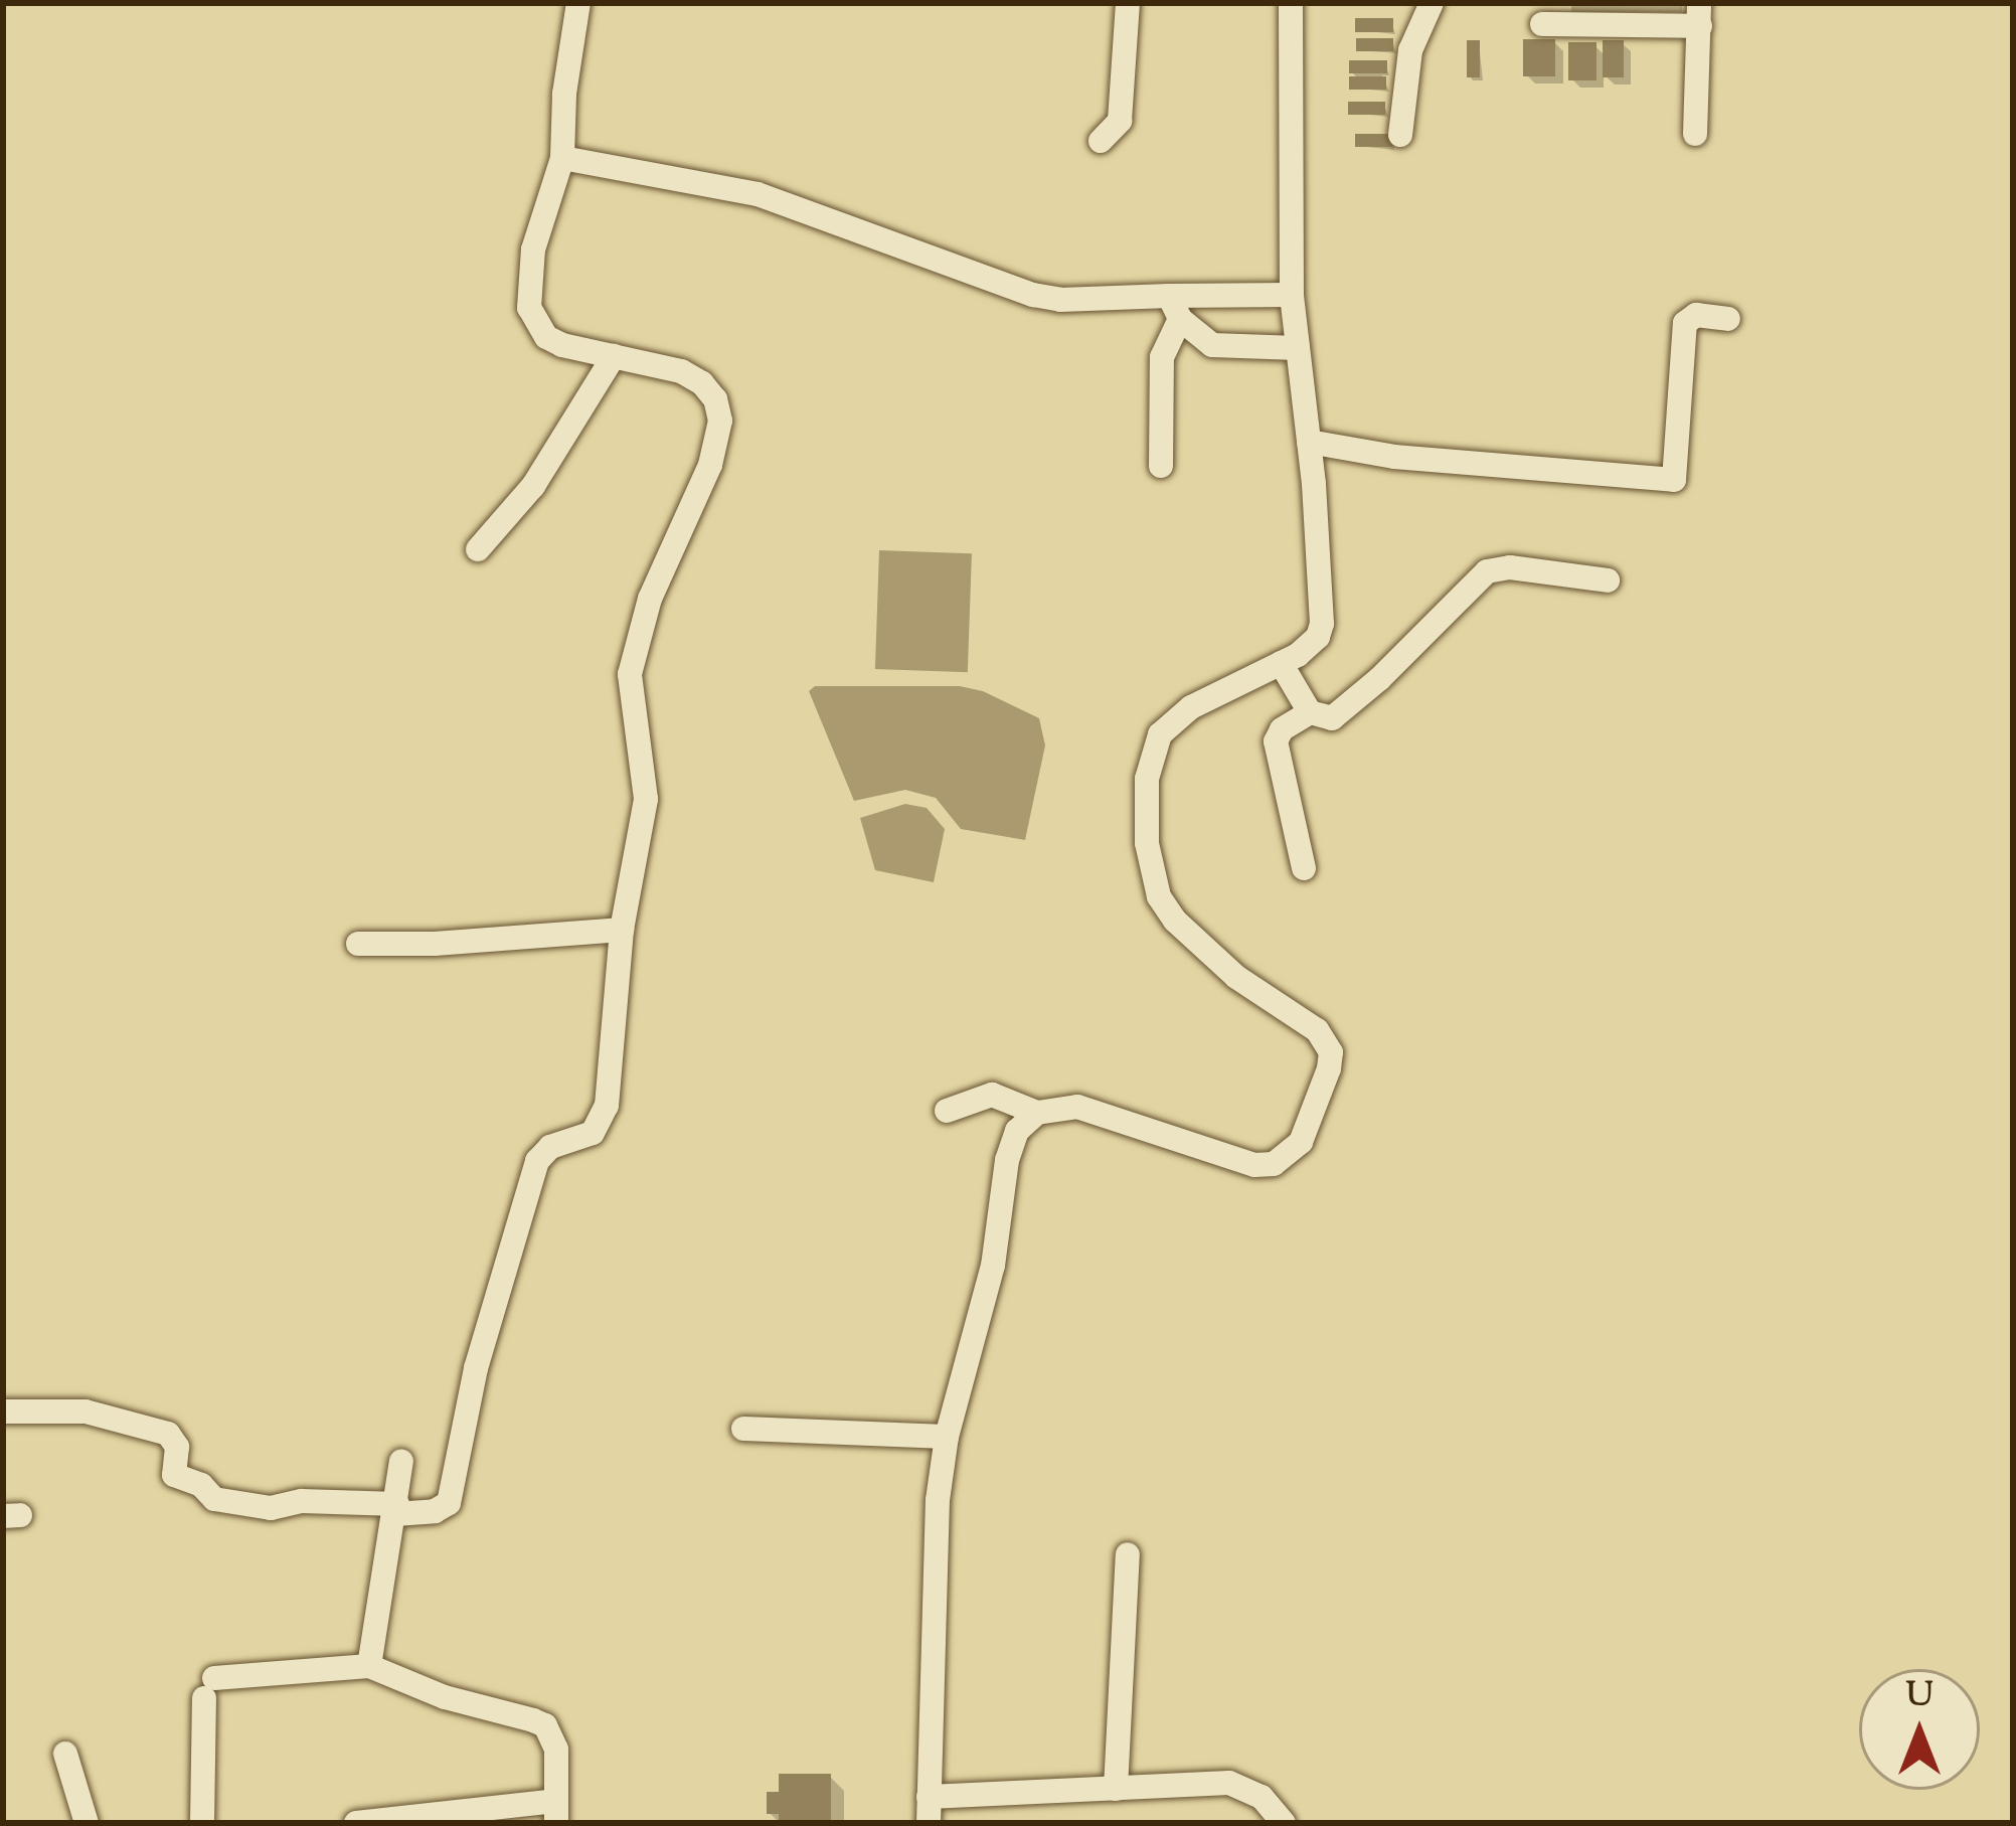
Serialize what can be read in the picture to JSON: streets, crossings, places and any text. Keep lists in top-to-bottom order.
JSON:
{
  "north": "top"
}
